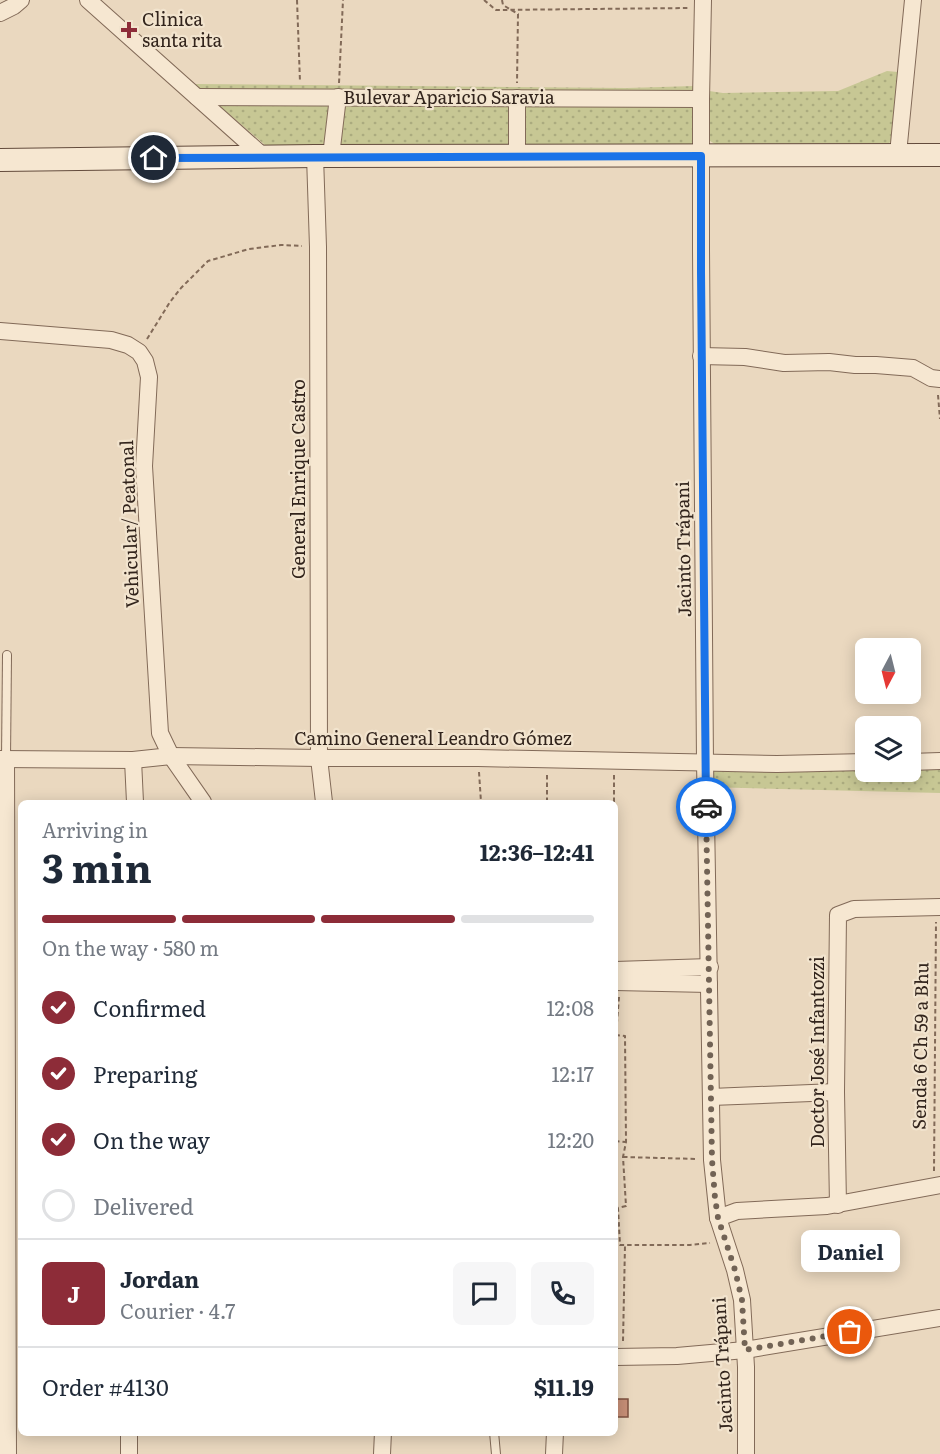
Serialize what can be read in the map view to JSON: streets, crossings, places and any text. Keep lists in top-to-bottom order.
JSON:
{
  "streets": {
    "street": [
      "Bulevar Aparicio Saravia",
      "General Enrique Castro",
      "Vehicular/ Peatonal",
      "Jacinto Trápani",
      "Camino General Leandro Gómez",
      "Doctor José Infantozzi"
    ],
    "path": ["Senda 6 Ch 59 a Bhu"]
  },
  "crossings": [
    ["Bulevar Aparicio Saravia", "General Enrique Castro"],
    ["Bulevar Aparicio Saravia", "Jacinto Trápani"],
    ["General Enrique Castro", "Camino General Leandro Gómez"],
    ["Vehicular/ Peatonal", "Camino General Leandro Gómez"],
    ["Jacinto Trápani", "Camino General Leandro Gómez"],
    ["Senda 6 Ch 59 a Bhu", "Doctor José Infantozzi"]
  ],
  "places": {
    "health": ["Clinica santa rita"],
    "other": ["Daniel"]
  },
  "north": "bottom",
  "page": {
    "heading": ["3 min", "Arriving in", "12:36–12:41"],
    "panel": [
      "Jordan",
      "Courier · 4.7",
      "Order #4130",
      "$11.19"
    ],
    "bar": "On the way · 580 m",
    "list": [
      ["Confirmed", "12:08"],
      ["Preparing", "12:17"],
      ["On the way", "12:20"],
      "Delivered"
    ],
    "bubble": "Daniel",
    "round": "J"
  }
}
